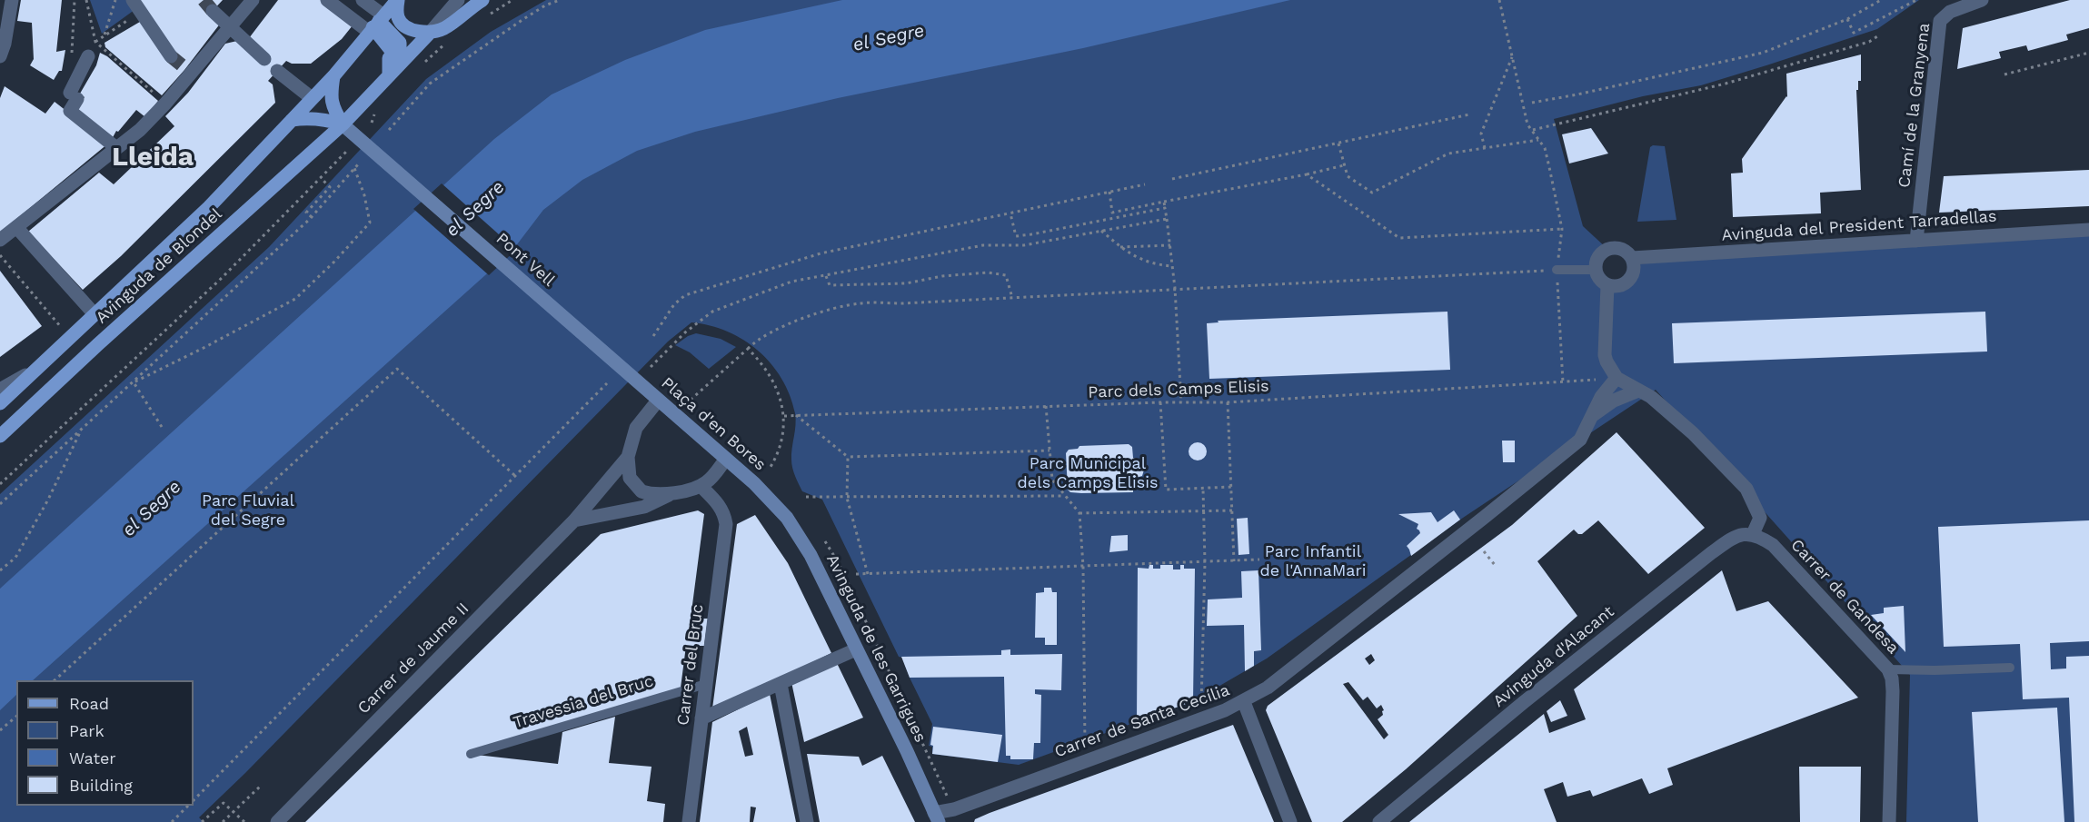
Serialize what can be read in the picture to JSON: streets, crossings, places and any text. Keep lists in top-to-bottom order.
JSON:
{
  "streets": {
    "main road": [
      "Pont Vell",
      "Avinguda de Blondel",
      "Plaça d'en Bores",
      "Avinguda de les Garrigues"
    ],
    "street": [
      "Camí de la Granyena",
      "Avinguda del President Tarradellas",
      "Carrer de Gandesa",
      "Avinguda d'Alacant",
      "Carrer de Jaume II",
      "Carrer del Bruc",
      "Carrer de Santa Cecília"
    ],
    "lane": ["Travessia del Bruc"],
    "path": ["Parc dels Camps Elisis"]
  },
  "crossings": [
    ["Camí de la Granyena", "Avinguda del President Tarradellas"],
    ["Pont Vell", "Avinguda de Blondel"],
    ["Pont Vell", "Plaça d'en Bores"],
    ["Parc dels Camps Elisis", "Carrer de Santa Cecília"],
    ["Plaça d'en Bores", "Avinguda de les Garrigues"],
    ["Plaça d'en Bores", "Carrer de Jaume II"],
    ["Carrer de Gandesa", "Avinguda d'Alacant"],
    ["Avinguda de les Garrigues", "Carrer de Santa Cecília"],
    ["Carrer de Jaume II", "Carrer del Bruc"],
    ["Carrer del Bruc", "Travessia del Bruc"]
  ],
  "districts": ["Lleida"],
  "water": ["el Segre"],
  "parks": ["Parc Municipal dels Camps Elisis", "Parc Fluvial del Segre", "Parc Infantil de l'AnnaMari"],
  "legend": [
    "Road",
    "Park",
    "Water",
    "Building"
  ]
}
